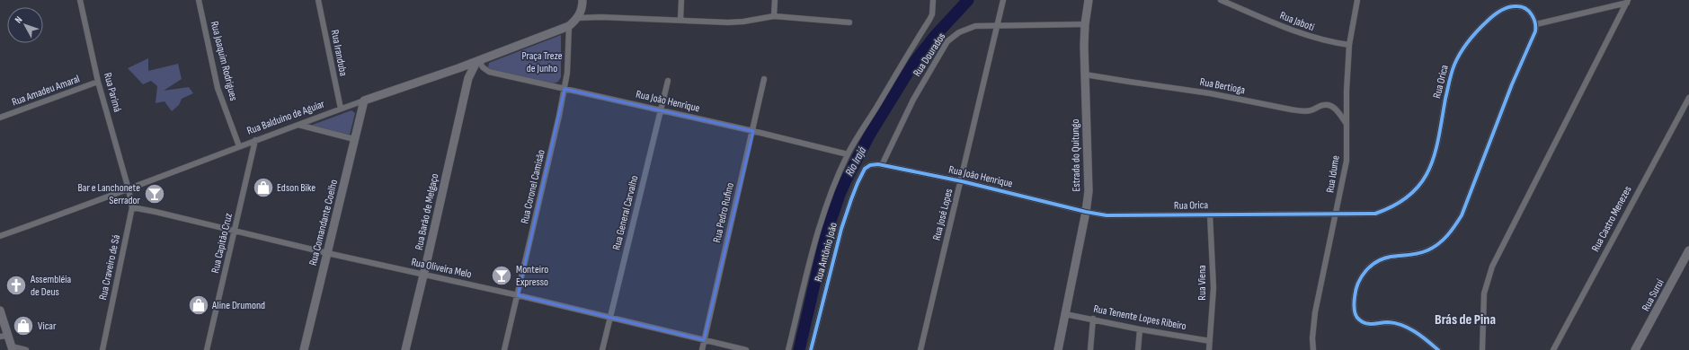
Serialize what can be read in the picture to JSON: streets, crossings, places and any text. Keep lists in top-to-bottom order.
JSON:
{
  "streets": {
    "street": [
      "Rua Jaboti",
      "Rua Iranduba",
      "Rua Dourados",
      "Rua Joaquim Rodrigues",
      "Rua Orica",
      "Rua Bertioga",
      "Rua Amadeu Amaral",
      "Rua Parimá",
      "Rua João Henrique",
      "Rua Balduino de Aguiar",
      "Estrada do Quitungo",
      "Rua Idume",
      "Rua Coronel Camisão",
      "Rua Barão de Melgaço",
      "Rua General Carvalho",
      "Rua Pedro Rufino",
      "Rua José Lopes",
      "Rua Castro Menezes",
      "Rua Comandante Coelho",
      "Rua Capitão Cruz",
      "Rua Antônio João",
      "Rua Craveiro de Sá",
      "Rua Oliveira Melo",
      "Rua Viena",
      "Rua Suruí",
      "Rua Tenente Lopes Ribeiro"
    ]
  },
  "crossings": [
    ["Rua Jaboti", "Rua Idume"],
    ["Rua Iranduba", "Rua Balduino de Aguiar"],
    ["Rua Dourados", "Rua João Henrique"],
    ["Rua Dourados", "Estrada do Quitungo"],
    ["Rua Dourados", "Rua José Lopes"],
    ["Rua Joaquim Rodrigues", "Rua Balduino de Aguiar"],
    ["Rua Orica", "Rua João Henrique"],
    ["Rua Orica", "Estrada do Quitungo"],
    ["Rua Orica", "Rua Idume"],
    ["Rua Orica", "Rua Viena"],
    ["Rua Bertioga", "Estrada do Quitungo"],
    ["Rua Bertioga", "Rua Idume"],
    ["Rua Amadeu Amaral", "Rua Parimá"],
    ["Rua Parimá", "Rua Balduino de Aguiar"],
    ["Rua Parimá", "Rua Craveiro de Sá"],
    ["Rua João Henrique", "Estrada do Quitungo"],
    ["Rua João Henrique", "Rua Coronel Camisão"],
    ["Rua João Henrique", "Rua General Carvalho"],
    ["Rua João Henrique", "Rua Pedro Rufino"],
    ["Rua João Henrique", "Rua José Lopes"],
    ["Rua João Henrique", "Rua Antônio João"],
    ["Rua Balduino de Aguiar", "Rua Coronel Camisão"],
    ["Rua Balduino de Aguiar", "Rua Barão de Melgaço"],
    ["Rua Balduino de Aguiar", "Rua Comandante Coelho"],
    ["Rua Balduino de Aguiar", "Rua Capitão Cruz"],
    ["Rua Balduino de Aguiar", "Rua Craveiro de Sá"],
    ["Estrada do Quitungo", "Rua Tenente Lopes Ribeiro"],
    ["Rua Coronel Camisão", "Rua Oliveira Melo"],
    ["Rua Barão de Melgaço", "Rua Oliveira Melo"],
    ["Rua General Carvalho", "Rua Oliveira Melo"],
    ["Rua Pedro Rufino", "Rua Oliveira Melo"],
    ["Rua Comandante Coelho", "Rua Oliveira Melo"],
    ["Rua Capitão Cruz", "Rua Oliveira Melo"],
    ["Rua Craveiro de Sá", "Rua Oliveira Melo"],
    ["Rua Viena", "Rua Tenente Lopes Ribeiro"]
  ],
  "districts": ["Brás de Pina"],
  "water": ["Rio Irajá"],
  "parks": ["Praça Treze de Junho"],
  "places": {
    "shop": ["Edson Bike", "Aline Drumond", "Vicar"],
    "bar": ["Bar e Lanchonete Serrador", "Monteiro Expresso"],
    "church": ["Assembléia de Deus"]
  },
  "north": "top left"
}
